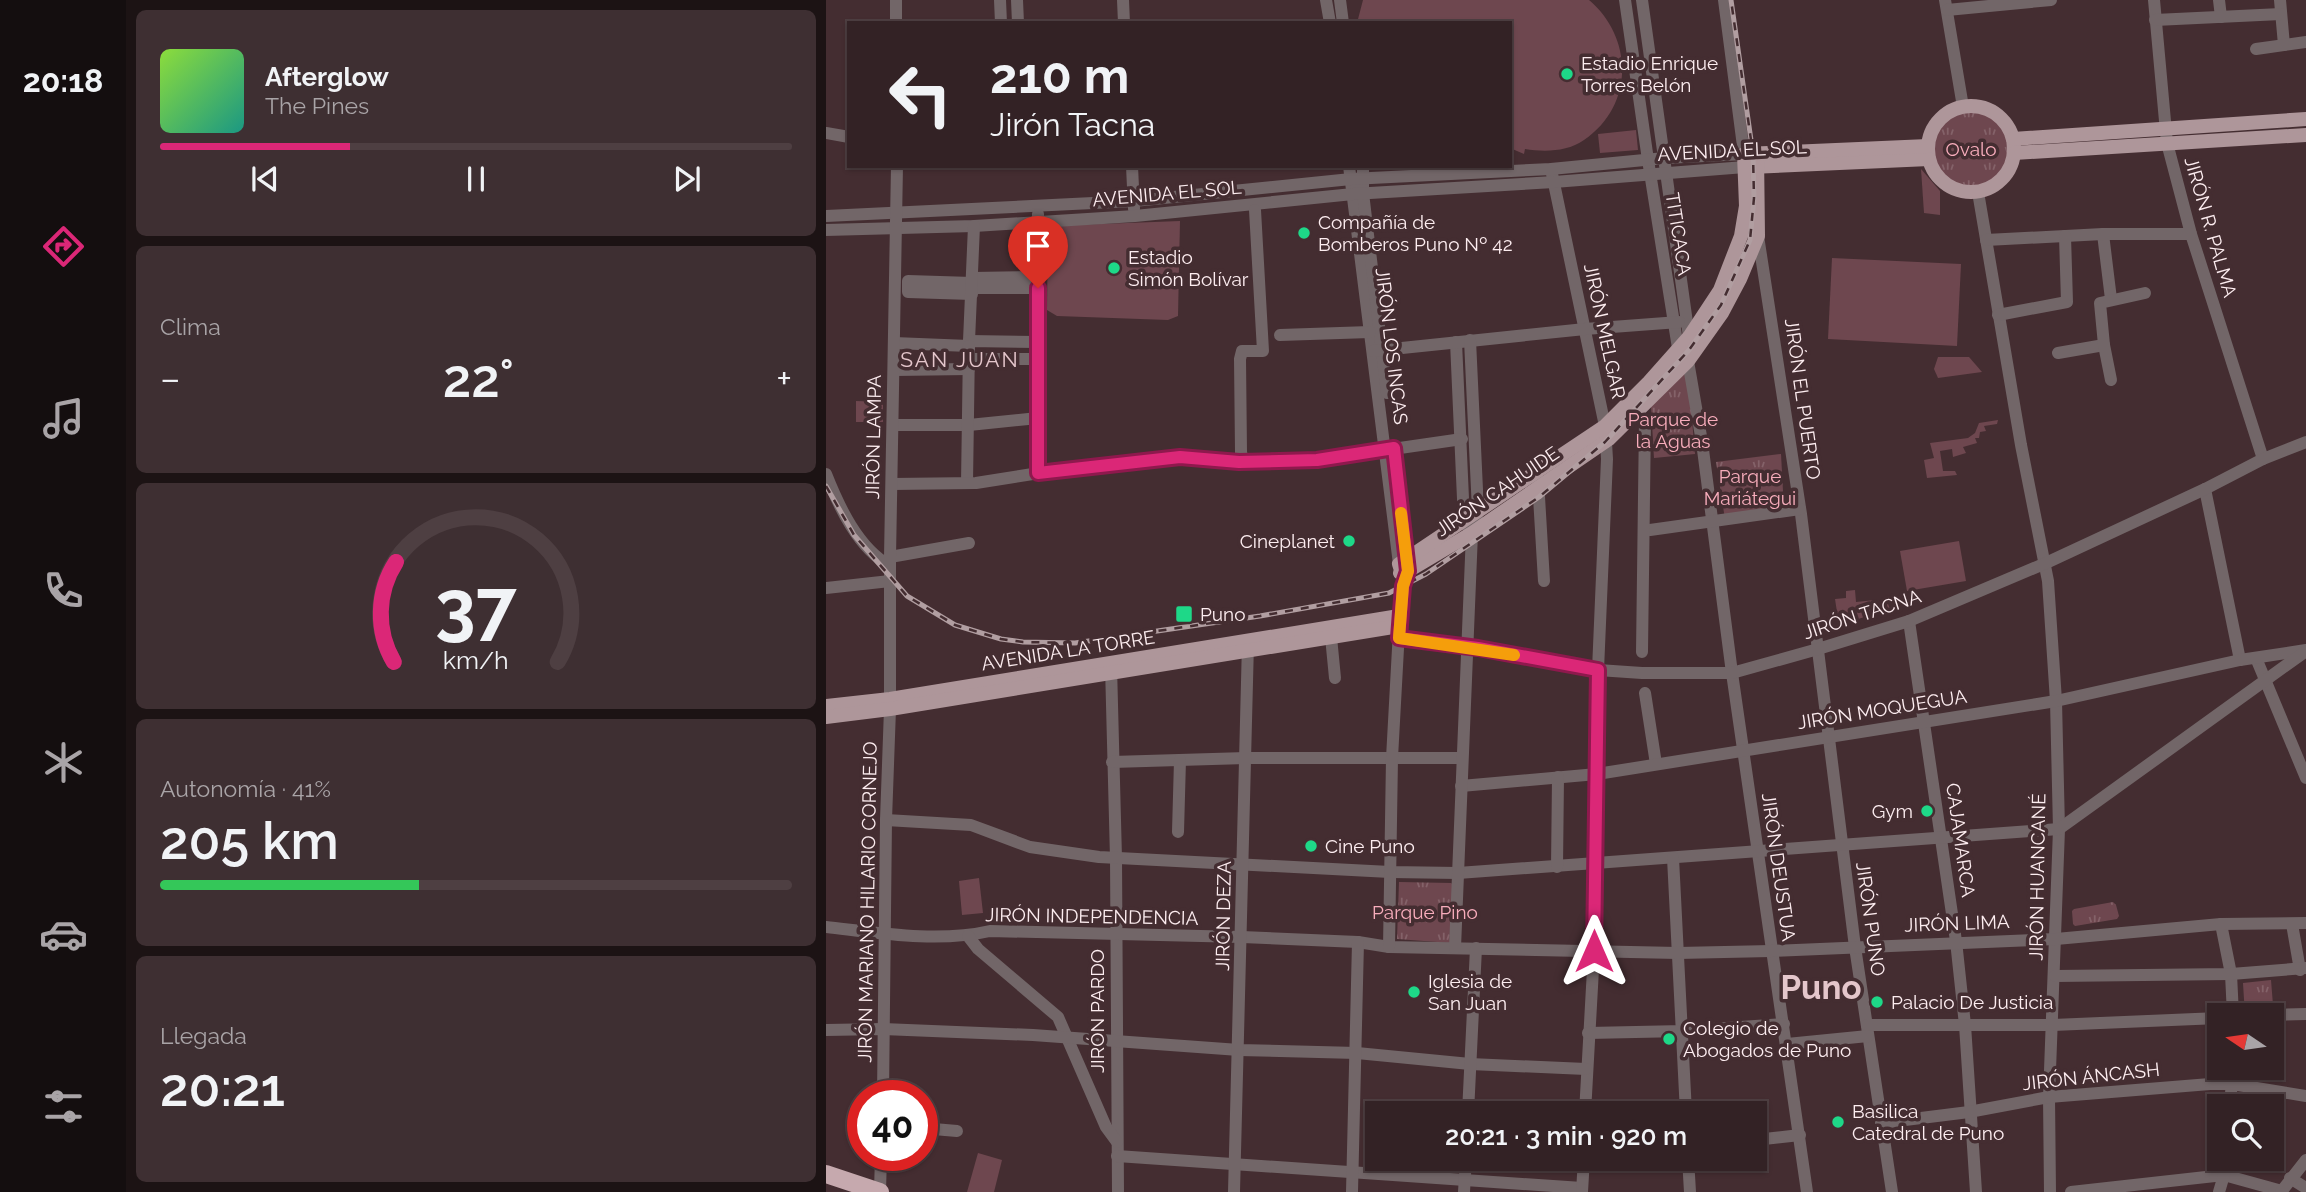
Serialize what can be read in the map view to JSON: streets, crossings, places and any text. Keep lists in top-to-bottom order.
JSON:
{
  "streets": {
    "main road": [
      "AVENIDA EL SOL",
      "JIRÓN EL PUERTO",
      "JIRÓN CAHUIDE",
      "AVENIDA LA TORRE"
    ],
    "street": [
      "JIRÓN R. PALMA",
      "TITICACA",
      "JIRÓN MELGAR",
      "JIRÓN LOS INCAS",
      "JIRÓN LAMPA",
      "JIRÓN TACNA",
      "JIRÓN MOQUEGUA",
      "CAJAMARCA",
      "JIRÓN DEUSTUA",
      "JIRÓN HUANCANÉ",
      "JIRÓN MARIANO HILARIO CORNEJO",
      "JIRÓN INDEPENDENCIA",
      "JIRÓN DEZA",
      "JIRÓN PUNO",
      "JIRÓN LIMA",
      "JIRÓN PARDO",
      "JIRÓN ÁNCASH"
    ]
  },
  "crossings": [
    ["AVENIDA EL SOL", "TITICACA"],
    ["AVENIDA EL SOL", "JIRÓN MELGAR"],
    ["AVENIDA EL SOL", "JIRÓN LOS INCAS"],
    ["AVENIDA EL SOL", "JIRÓN EL PUERTO"],
    ["AVENIDA EL SOL", "JIRÓN LAMPA"],
    ["AVENIDA EL SOL", "JIRÓN HUANCANÉ"],
    ["JIRÓN R. PALMA", "JIRÓN TACNA"],
    ["TITICACA", "JIRÓN CAHUIDE"],
    ["TITICACA", "JIRÓN DEUSTUA"],
    ["JIRÓN MELGAR", "JIRÓN CAHUIDE"],
    ["JIRÓN MELGAR", "JIRÓN TACNA"],
    ["JIRÓN MELGAR", "JIRÓN MOQUEGUA"],
    ["JIRÓN MELGAR", "JIRÓN LIMA"],
    ["JIRÓN EL PUERTO", "JIRÓN CAHUIDE"],
    ["JIRÓN EL PUERTO", "JIRÓN TACNA"],
    ["JIRÓN EL PUERTO", "JIRÓN PUNO"],
    ["JIRÓN LAMPA", "AVENIDA LA TORRE"],
    ["JIRÓN LAMPA", "JIRÓN MARIANO HILARIO CORNEJO"],
    ["JIRÓN TACNA", "AVENIDA LA TORRE"],
    ["JIRÓN TACNA", "CAJAMARCA"],
    ["JIRÓN TACNA", "JIRÓN DEUSTUA"],
    ["JIRÓN TACNA", "JIRÓN HUANCANÉ"],
    ["JIRÓN TACNA", "JIRÓN PUNO"],
    ["AVENIDA LA TORRE", "JIRÓN MARIANO HILARIO CORNEJO"],
    ["AVENIDA LA TORRE", "JIRÓN DEZA"],
    ["AVENIDA LA TORRE", "JIRÓN PARDO"],
    ["JIRÓN MOQUEGUA", "CAJAMARCA"],
    ["JIRÓN MOQUEGUA", "JIRÓN DEUSTUA"],
    ["JIRÓN MOQUEGUA", "JIRÓN HUANCANÉ"],
    ["JIRÓN MOQUEGUA", "JIRÓN PUNO"],
    ["CAJAMARCA", "JIRÓN LIMA"],
    ["CAJAMARCA", "JIRÓN ÁNCASH"],
    ["JIRÓN DEUSTUA", "JIRÓN LIMA"],
    ["JIRÓN HUANCANÉ", "JIRÓN LIMA"],
    ["JIRÓN HUANCANÉ", "JIRÓN ÁNCASH"],
    ["JIRÓN MARIANO HILARIO CORNEJO", "JIRÓN INDEPENDENCIA"],
    ["JIRÓN INDEPENDENCIA", "JIRÓN DEZA"],
    ["JIRÓN INDEPENDENCIA", "JIRÓN LIMA"],
    ["JIRÓN INDEPENDENCIA", "JIRÓN PARDO"],
    ["JIRÓN PUNO", "JIRÓN LIMA"],
    ["JIRÓN PUNO", "JIRÓN ÁNCASH"]
  ],
  "districts": ["SAN JUAN", "Puno"],
  "parks": [
    "Ovalo",
    "Parque de la Aguas",
    "Parque Mariátegui",
    "Parque Pino"
  ],
  "places": {
    "other": [
      "Estadio Enrique Torres Belón",
      "Compañía de Bomberos Puno Nº 42",
      "Estadio Simón Bolívar",
      "Cineplanet",
      "Gym",
      "Cine Puno",
      "Iglesia de San Juan",
      "Palacio De Justicia",
      "Colegio de Abogados de Puno",
      "Basilica Catedral de Puno"
    ],
    "transit": ["Puno"]
  },
  "north": "left",
  "page": {
    "tabs": "20:18",
    "turn": ["210 m", "Jirón Tacna"],
    "song": ["Afterglow", "The Pines"],
    "tile": [
      "Clima",
      ["Autonomía · 41%", "205 km"],
      ["Llegada", "20:21"]
    ],
    "heat": ["−", "22°", "+"],
    "limit": "40",
    "trip": "20:21 · 3 min · 920 m",
    "gauge": ["37", "km/h"]
  }
}
